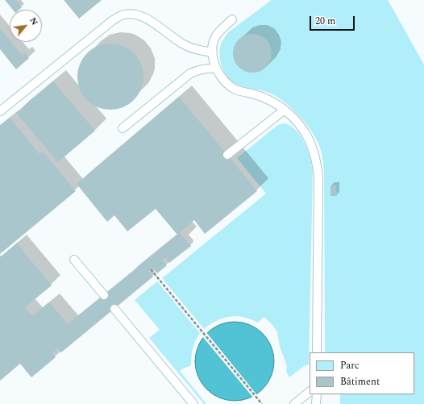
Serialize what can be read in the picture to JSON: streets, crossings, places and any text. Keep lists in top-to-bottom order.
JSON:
{
  "legend": ["Parc", "Bâtiment"],
  "scale_bar": "20 m",
  "north": "top right"
}
